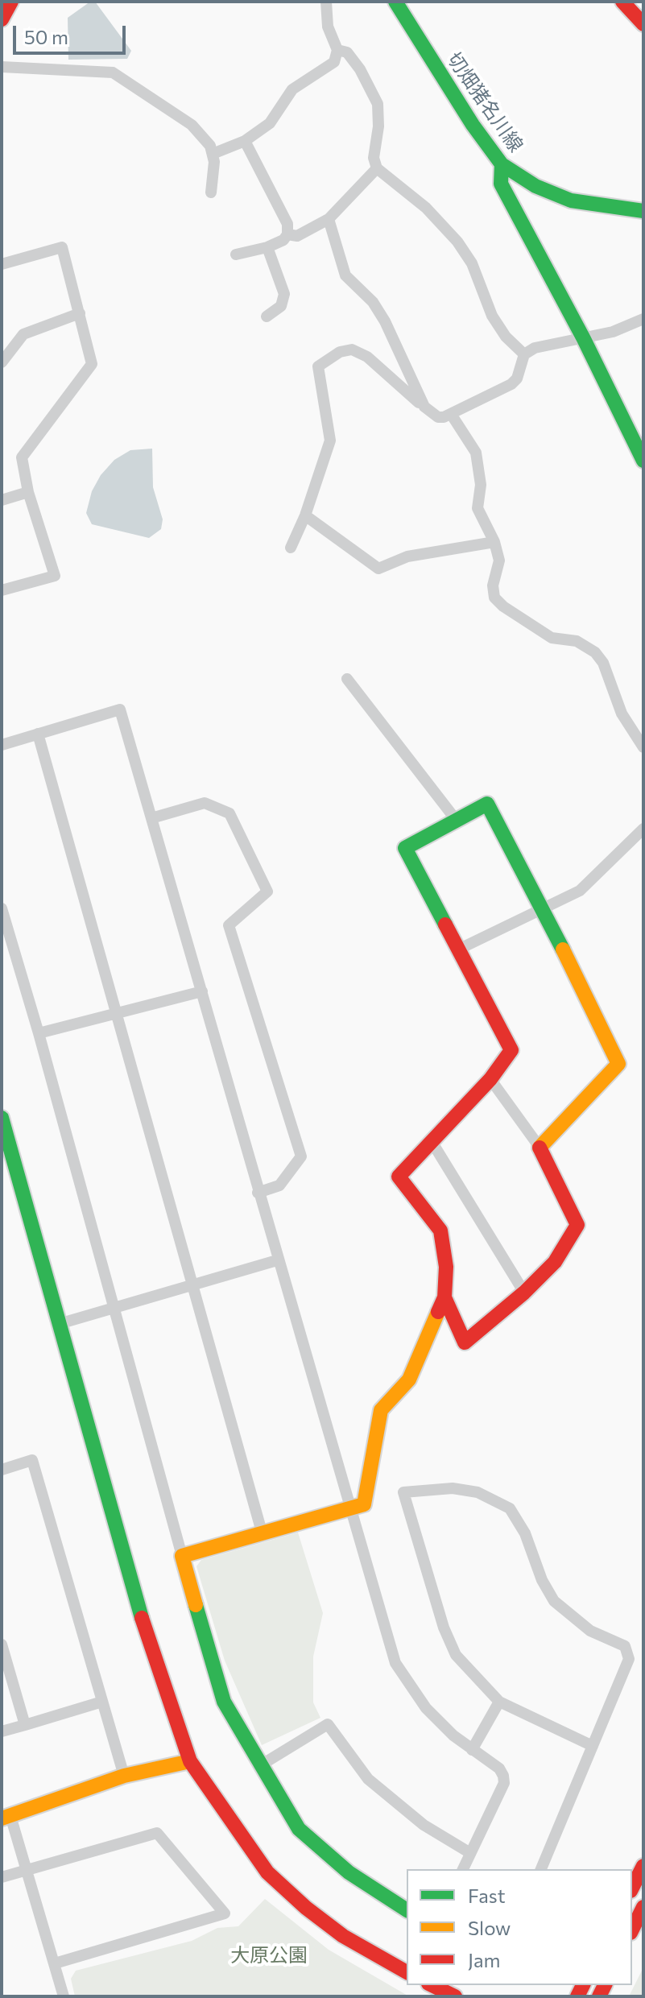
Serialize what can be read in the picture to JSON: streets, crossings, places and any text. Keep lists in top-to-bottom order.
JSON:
{
  "streets": {
    "street": ["切畑猪名川線"]
  },
  "parks": ["大原公園"],
  "legend": ["Fast", "Slow", "Jam"],
  "scale_bar": "50 m"
}
